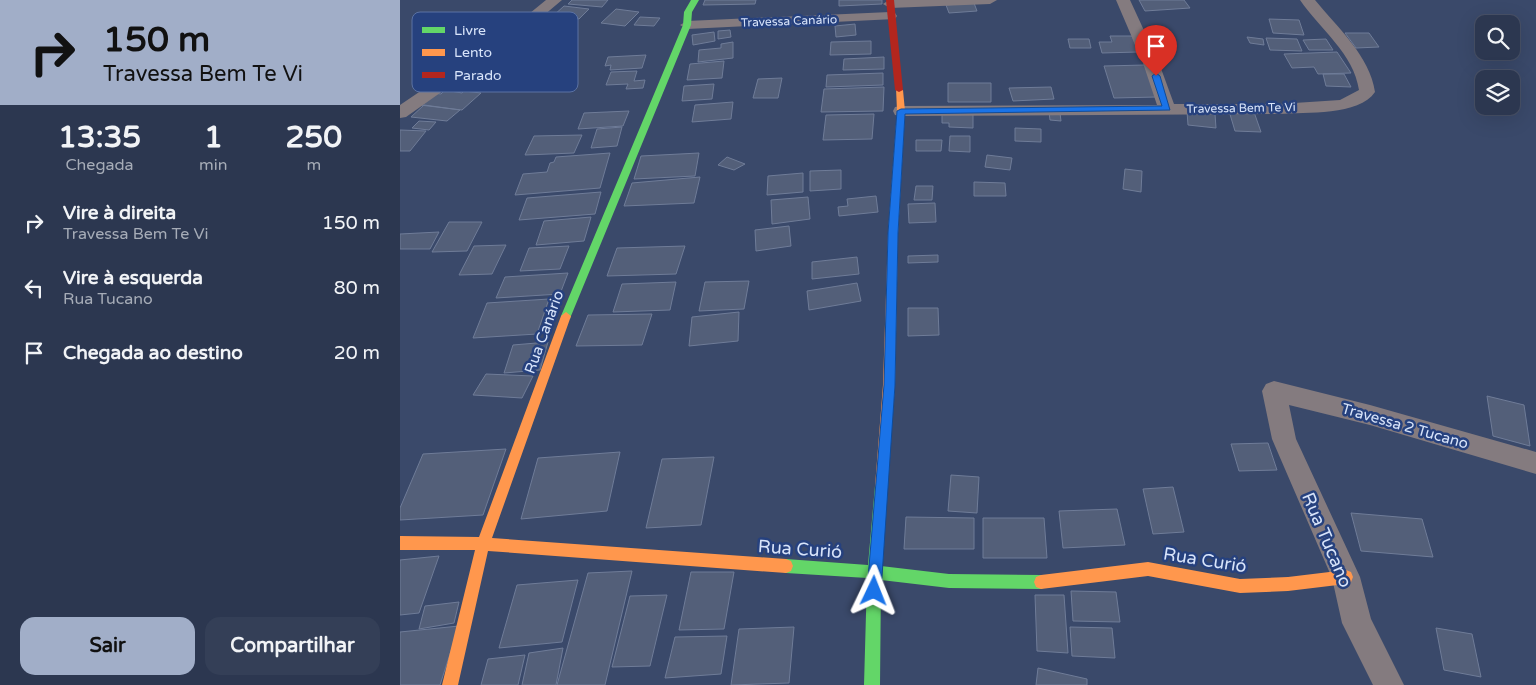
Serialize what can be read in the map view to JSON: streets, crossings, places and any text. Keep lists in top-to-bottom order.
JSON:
{
  "streets": {
    "street": [
      "Travessa Canário",
      "Travessa Bem Te Vi",
      "Rua Canário",
      "Travessa 2 Tucano",
      "Rua Tucano",
      "Rua Curió"
    ]
  },
  "crossings": [
    ["Travessa Canário", "Rua Canário"],
    ["Rua Canário", "Rua Curió"],
    ["Travessa 2 Tucano", "Rua Tucano"],
    ["Rua Tucano", "Rua Curió"]
  ],
  "legend": ["Livre", "Lento", "Parado"],
  "page": {
    "turn": ["150 m", "Travessa Bem Te Vi"],
    "eta": [
      "13:35",
      "Chegada",
      "1",
      "min",
      "250",
      "m"
    ],
    "list": [
      {
        "name": "Vire à direita",
        "note": "Travessa Bem Te Vi",
        "value": "150 m"
      },
      {
        "name": "Vire à esquerda",
        "note": "Rua Tucano",
        "value": "80 m"
      },
      {
        "name": "Chegada ao destino",
        "value": "20 m"
      }
    ],
    "buttons": ["Sair", "Compartilhar"]
  }
}
